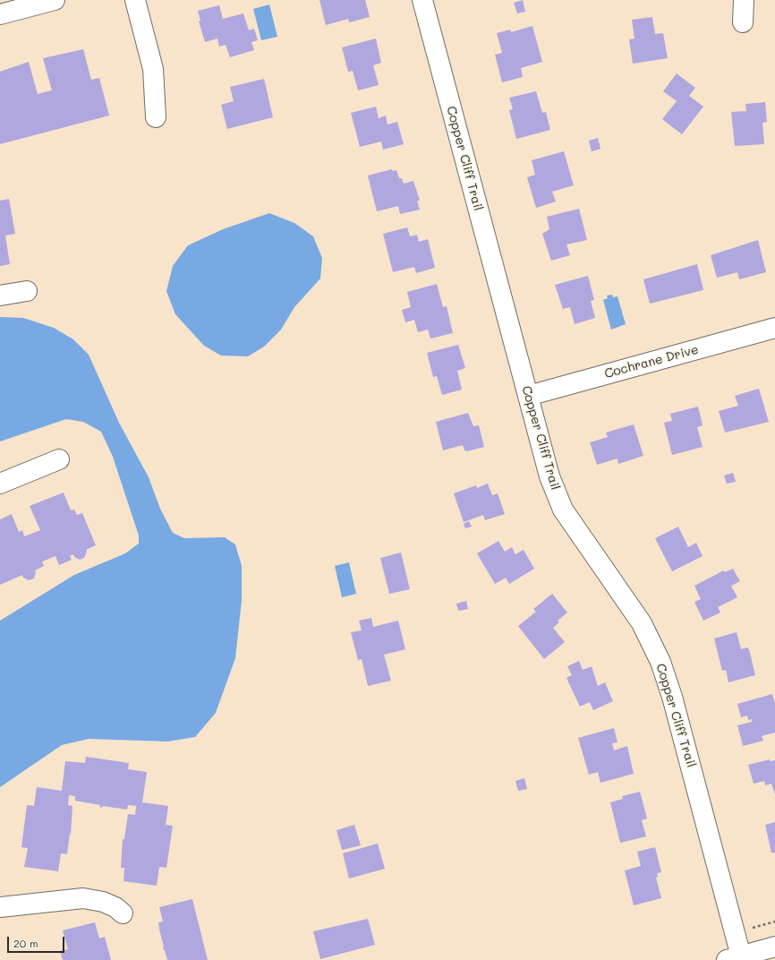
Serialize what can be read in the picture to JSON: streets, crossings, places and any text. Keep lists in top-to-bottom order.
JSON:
{
  "streets": {
    "street": ["Copper Cliff Trail", "Cochrane Drive"]
  },
  "crossings": [
    ["Copper Cliff Trail", "Cochrane Drive"]
  ],
  "scale_bar": "20 m"
}
